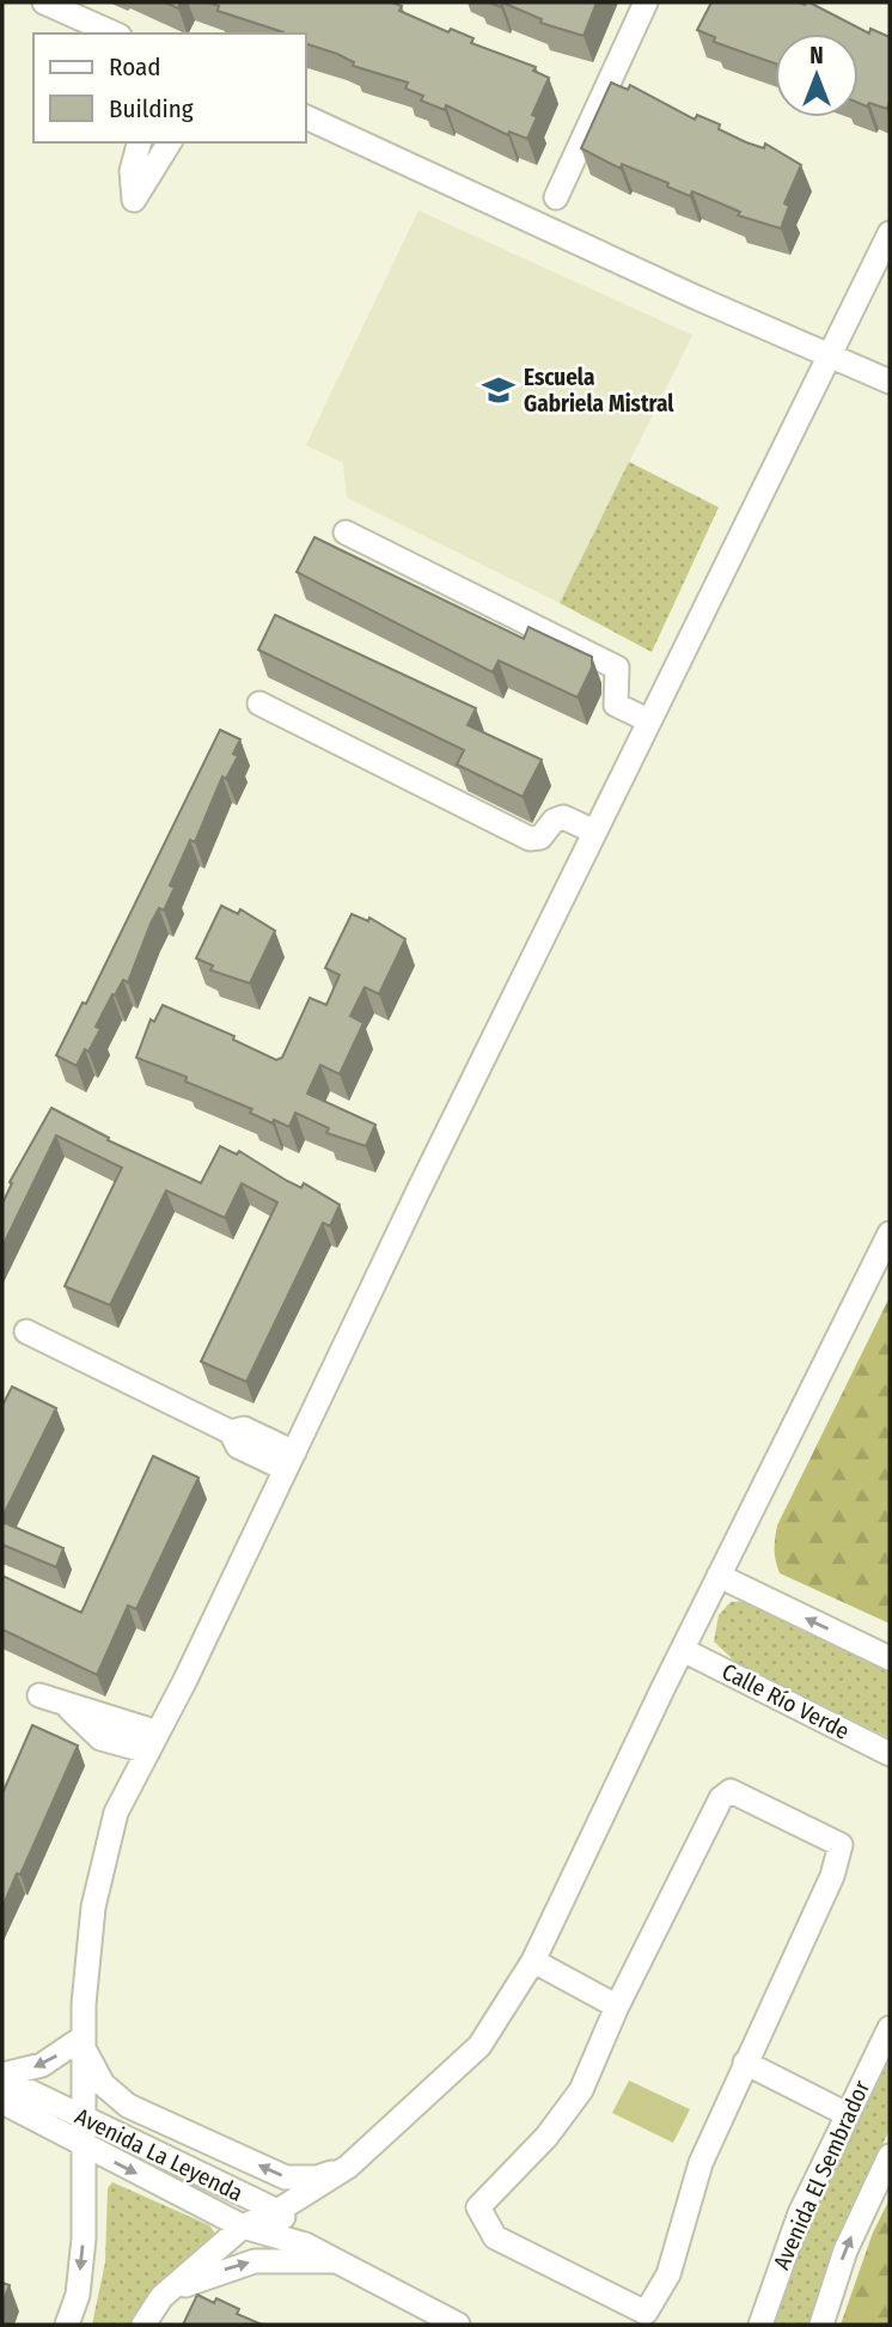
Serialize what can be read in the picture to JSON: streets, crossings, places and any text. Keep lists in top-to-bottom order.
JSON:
{
  "streets": {
    "street": ["Calle Río Verde", "Avenida La Leyenda", "Avenida El Sembrador"]
  },
  "places": {
    "school or university": ["Escuela Gabriela Mistral"]
  },
  "legend": ["Road", "Building"],
  "north": "top"
}
